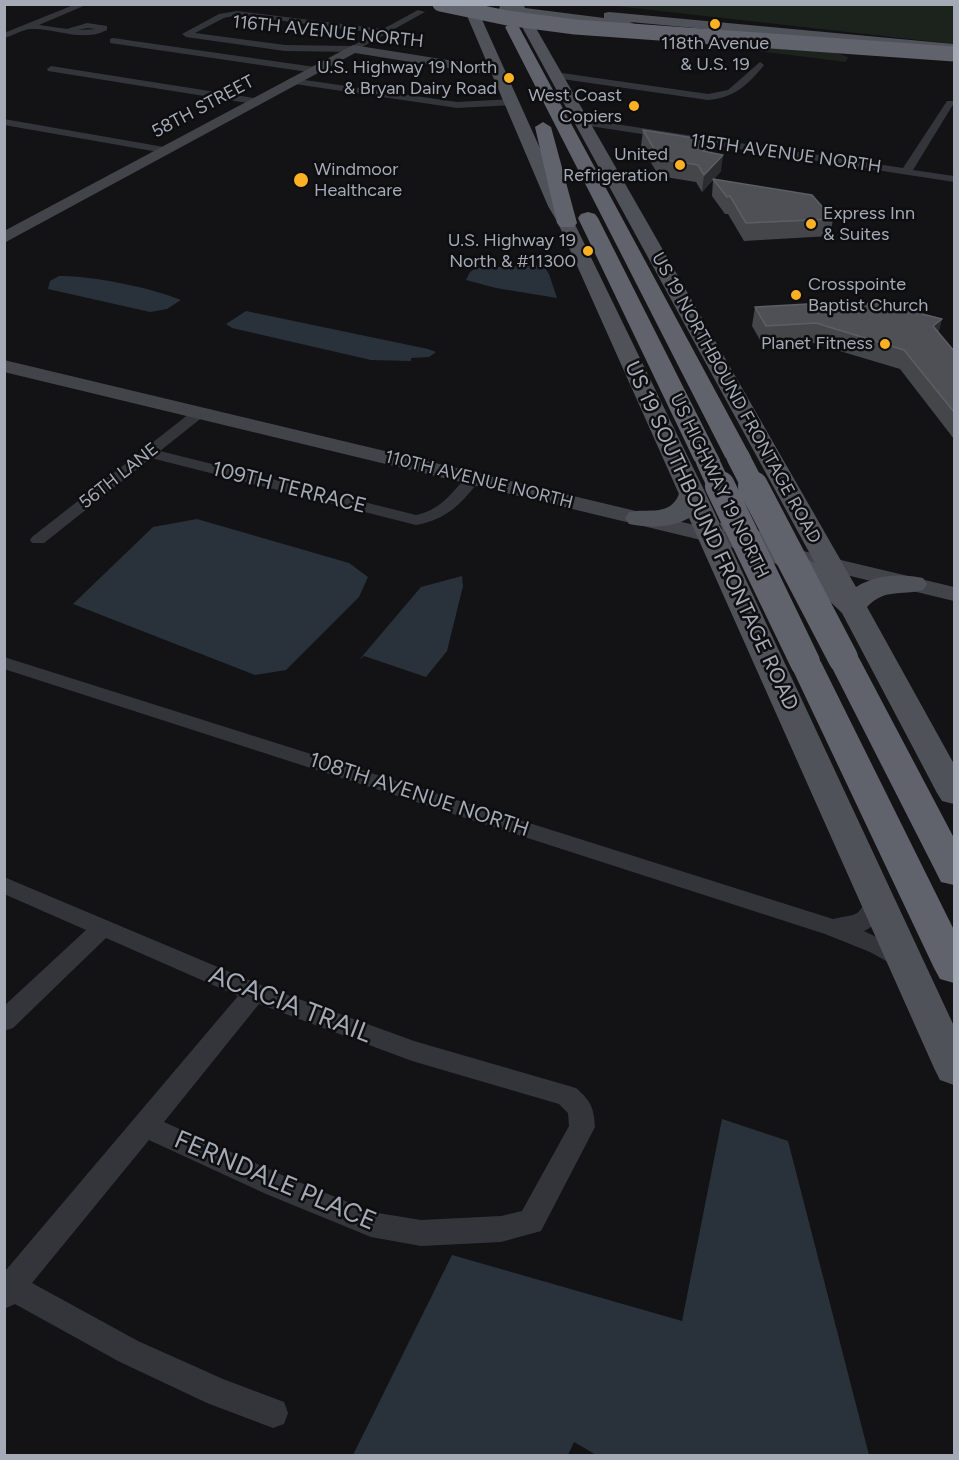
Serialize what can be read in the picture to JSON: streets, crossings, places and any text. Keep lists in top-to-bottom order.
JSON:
{
  "streets": {
    "highway": ["US HIGHWAY 19 NORTH"],
    "main road": ["US 19 NORTHBOUND FRONTAGE ROAD", "US 19 SOUTHBOUND FRONTAGE ROAD"],
    "street": [
      "116TH AVENUE NORTH",
      "58TH STREET",
      "115TH AVENUE NORTH",
      "56TH LANE",
      "110TH AVENUE NORTH",
      "109TH TERRACE",
      "108TH AVENUE NORTH",
      "ACACIA TRAIL",
      "FERNDALE PLACE"
    ]
  },
  "crossings": [
    ["116TH AVENUE NORTH", "58TH STREET"],
    ["116TH AVENUE NORTH", "US 19 SOUTHBOUND FRONTAGE ROAD"],
    ["115TH AVENUE NORTH", "US HIGHWAY 19 NORTH"],
    ["US 19 NORTHBOUND FRONTAGE ROAD", "110TH AVENUE NORTH"],
    ["56TH LANE", "110TH AVENUE NORTH"],
    ["56TH LANE", "109TH TERRACE"],
    ["110TH AVENUE NORTH", "109TH TERRACE"],
    ["110TH AVENUE NORTH", "US 19 SOUTHBOUND FRONTAGE ROAD"],
    ["US HIGHWAY 19 NORTH", "US 19 SOUTHBOUND FRONTAGE ROAD"],
    ["US 19 SOUTHBOUND FRONTAGE ROAD", "108TH AVENUE NORTH"],
    ["ACACIA TRAIL", "FERNDALE PLACE"]
  ],
  "places": [
    "118th Avenue & U.S. 19",
    "U.S. Highway 19 North & Bryan Dairy Road",
    "West Coast Copiers",
    "United Refrigeration",
    "Windmoor Healthcare",
    "Express Inn & Suites",
    "U.S. Highway 19 North & #11300",
    "Crosspointe Baptist Church",
    "Planet Fitness"
  ]
}
